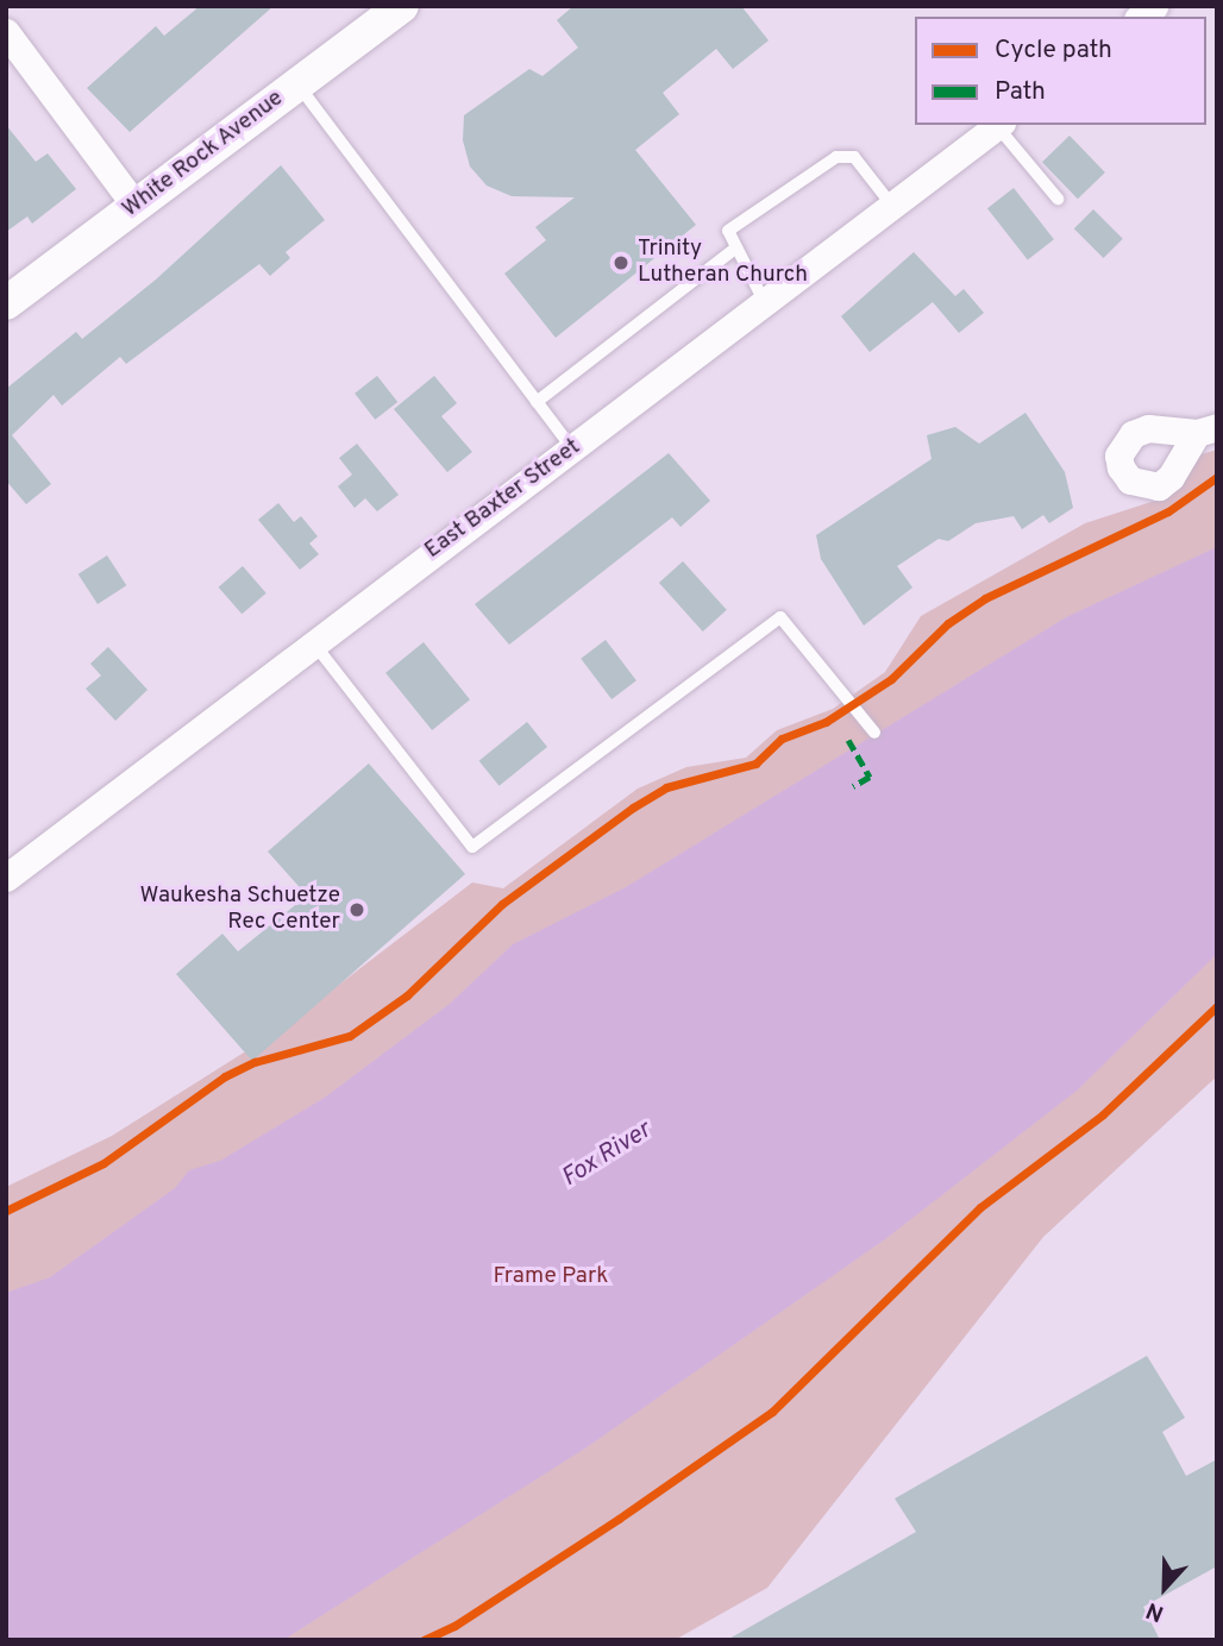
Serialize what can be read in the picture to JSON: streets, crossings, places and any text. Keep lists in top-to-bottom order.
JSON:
{
  "streets": {
    "street": ["White Rock Avenue", "East Baxter Street"]
  },
  "water": ["Fox River"],
  "parks": ["Frame Park"],
  "places": ["Trinity Lutheran Church", "Waukesha Schuetze Rec Center"],
  "legend": ["Cycle path", "Path"],
  "north": "bottom"
}
